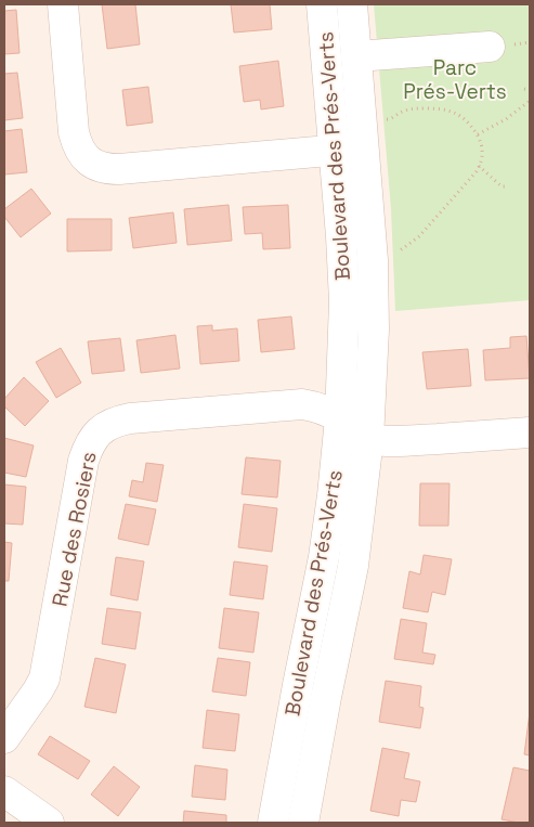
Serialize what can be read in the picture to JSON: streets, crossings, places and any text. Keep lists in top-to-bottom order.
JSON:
{
  "streets": {
    "street": ["Boulevard des Prés-Verts", "Rue des Rosiers"]
  },
  "crossings": [
    ["Boulevard des Prés-Verts", "Rue des Rosiers"]
  ],
  "parks": ["Parc Prés-Verts"]
}
